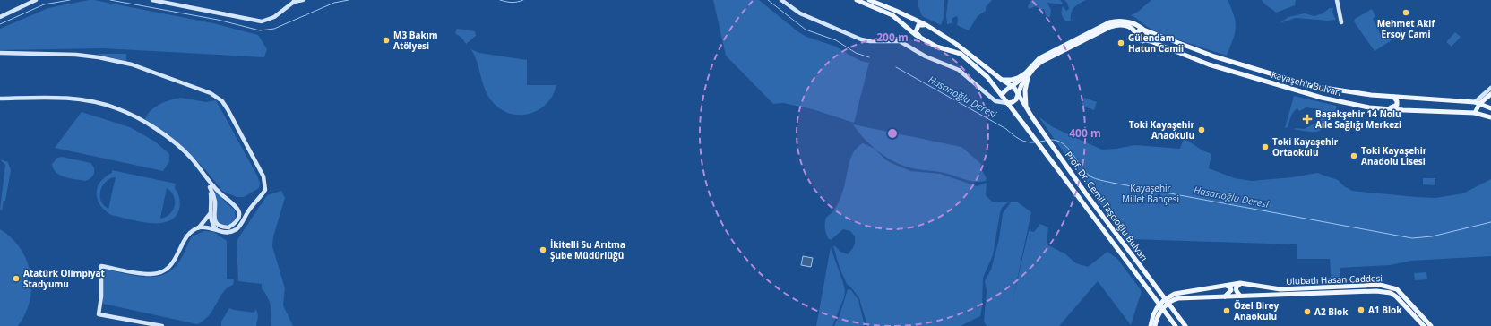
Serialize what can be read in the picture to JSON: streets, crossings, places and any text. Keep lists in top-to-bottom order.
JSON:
{
  "streets": {
    "main road": ["Kayaşehir Bulvarı", "Prof. Dr. Cemil Taşcıoğlu Bulvarı", "Ulubatlı Hasan Caddesi"]
  },
  "water": ["Hasanoğlu Deresi"],
  "parks": ["Kayaşehir Millet Bahçesi"],
  "places": {
    "other": [
      "Mehmet Akif Ersoy Cami",
      "M3 Bakım Atölyesi",
      "Gülendam Hatun Camii",
      "Toki Kayaşehir Anaokulu",
      "Toki Kayaşehir Ortaokulu",
      "Toki Kayaşehir Anadolu Lisesi",
      "İkitelli Su Arıtma Şube Müdürlüğü",
      "Atatürk Olimpiyat Stadyumu",
      "A1 Blok",
      "Özel Birey Anaokulu",
      "A2 Blok"
    ],
    "health": ["Başakşehir 14 Nolu Aile Sağlığı Merkezi"]
  },
  "rings": ["200 m", "400 m"]
}
